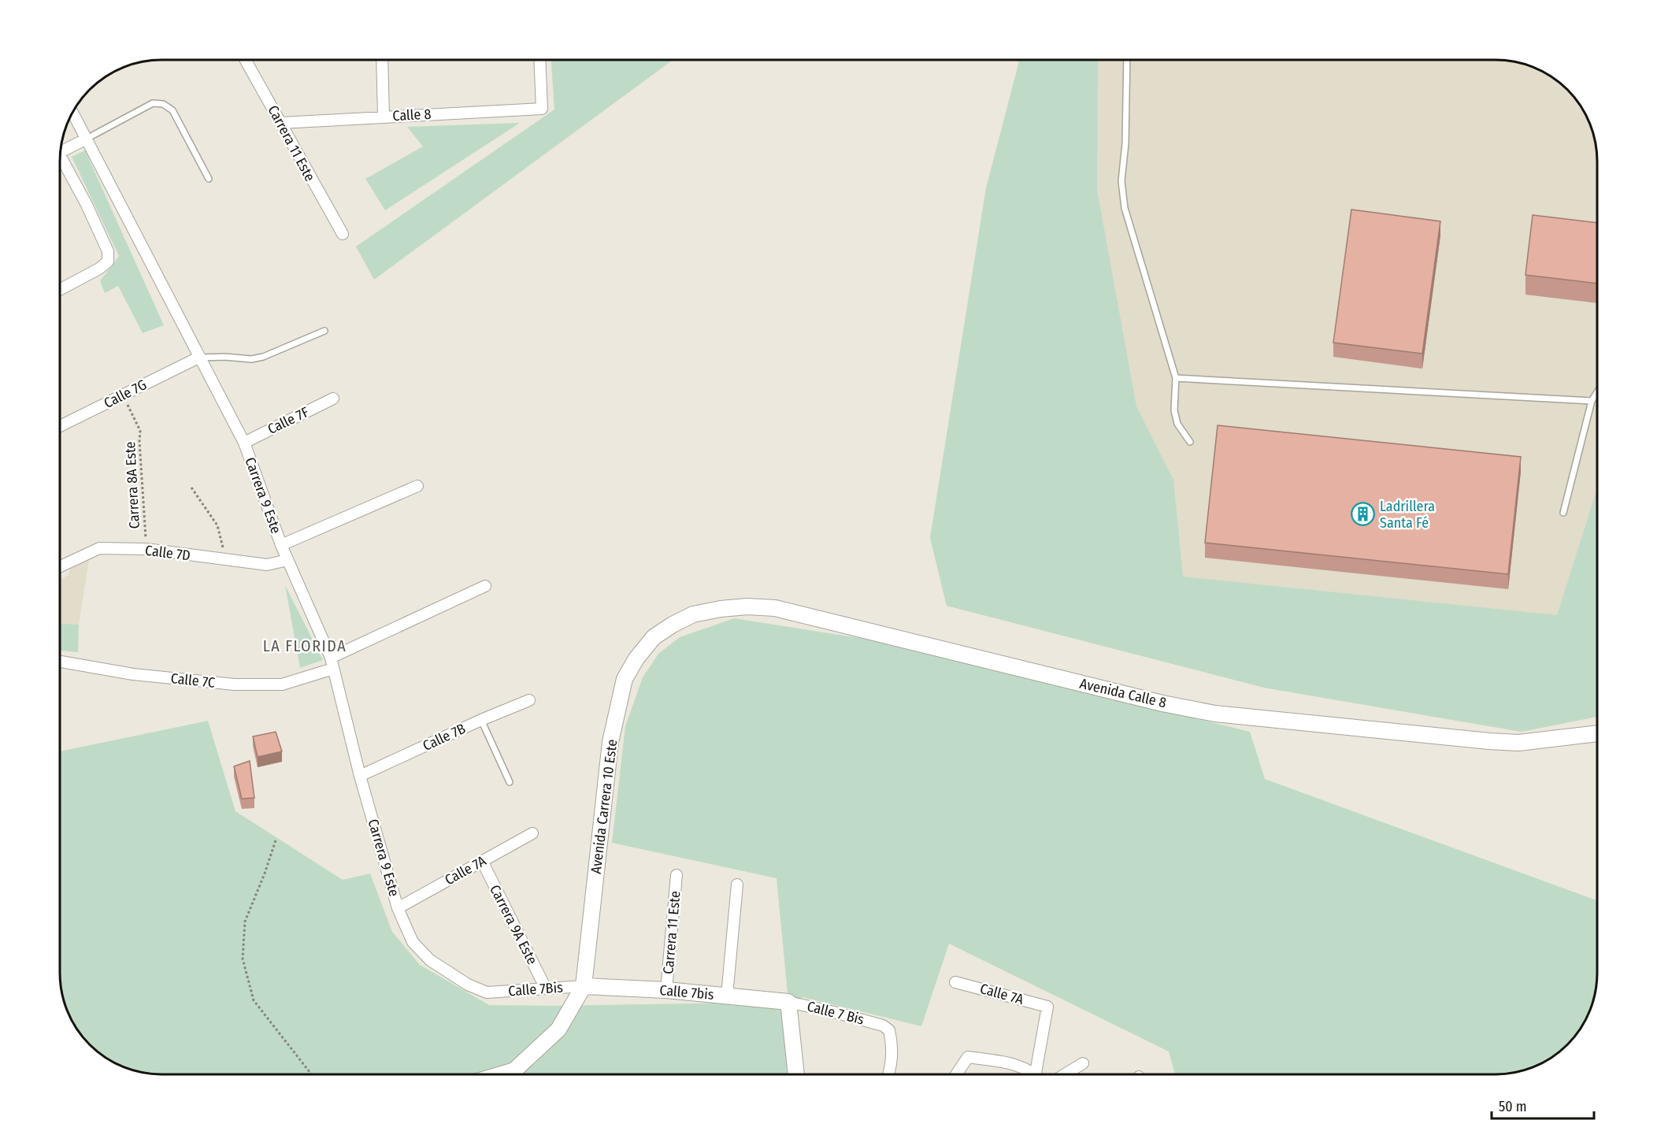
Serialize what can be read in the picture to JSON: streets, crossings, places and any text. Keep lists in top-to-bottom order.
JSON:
{
  "streets": {
    "main road": ["Avenida Calle 8", "Avenida Carrera 10 Este", "Calle 7bis"],
    "street": [
      "Calle 8",
      "Carrera 11 Este",
      "Calle 7G",
      "Calle 7F",
      "Carrera 9 Este",
      "Calle 7D",
      "Calle 7C",
      "Calle 7B",
      "Calle 7A",
      "Carrera 9A Este",
      "Calle 7Bis",
      "Calle 7 Bis"
    ],
    "path": ["Carrera 8A Este"]
  },
  "crossings": [
    ["Calle 8", "Carrera 11 Este"],
    ["Carrera 11 Este", "Calle 7bis"],
    ["Calle 7G", "Carrera 8A Este"],
    ["Calle 7G", "Carrera 9 Este"],
    ["Calle 7F", "Carrera 9 Este"],
    ["Carrera 8A Este", "Calle 7D"],
    ["Carrera 9 Este", "Calle 7D"],
    ["Carrera 9 Este", "Calle 7C"],
    ["Carrera 9 Este", "Calle 7B"],
    ["Carrera 9 Este", "Calle 7A"],
    ["Carrera 9 Este", "Calle 7Bis"],
    ["Avenida Calle 8", "Avenida Carrera 10 Este"],
    ["Avenida Carrera 10 Este", "Calle 7Bis"],
    ["Avenida Carrera 10 Este", "Calle 7bis"],
    ["Calle 7A", "Carrera 9A Este"],
    ["Carrera 9A Este", "Calle 7Bis"],
    ["Calle 7Bis", "Calle 7bis"],
    ["Calle 7bis", "Calle 7 Bis"]
  ],
  "districts": ["LA FLORIDA"],
  "places": {
    "building": ["Ladrillera Santa Fé"]
  },
  "scale_bar": "50 m"
}
